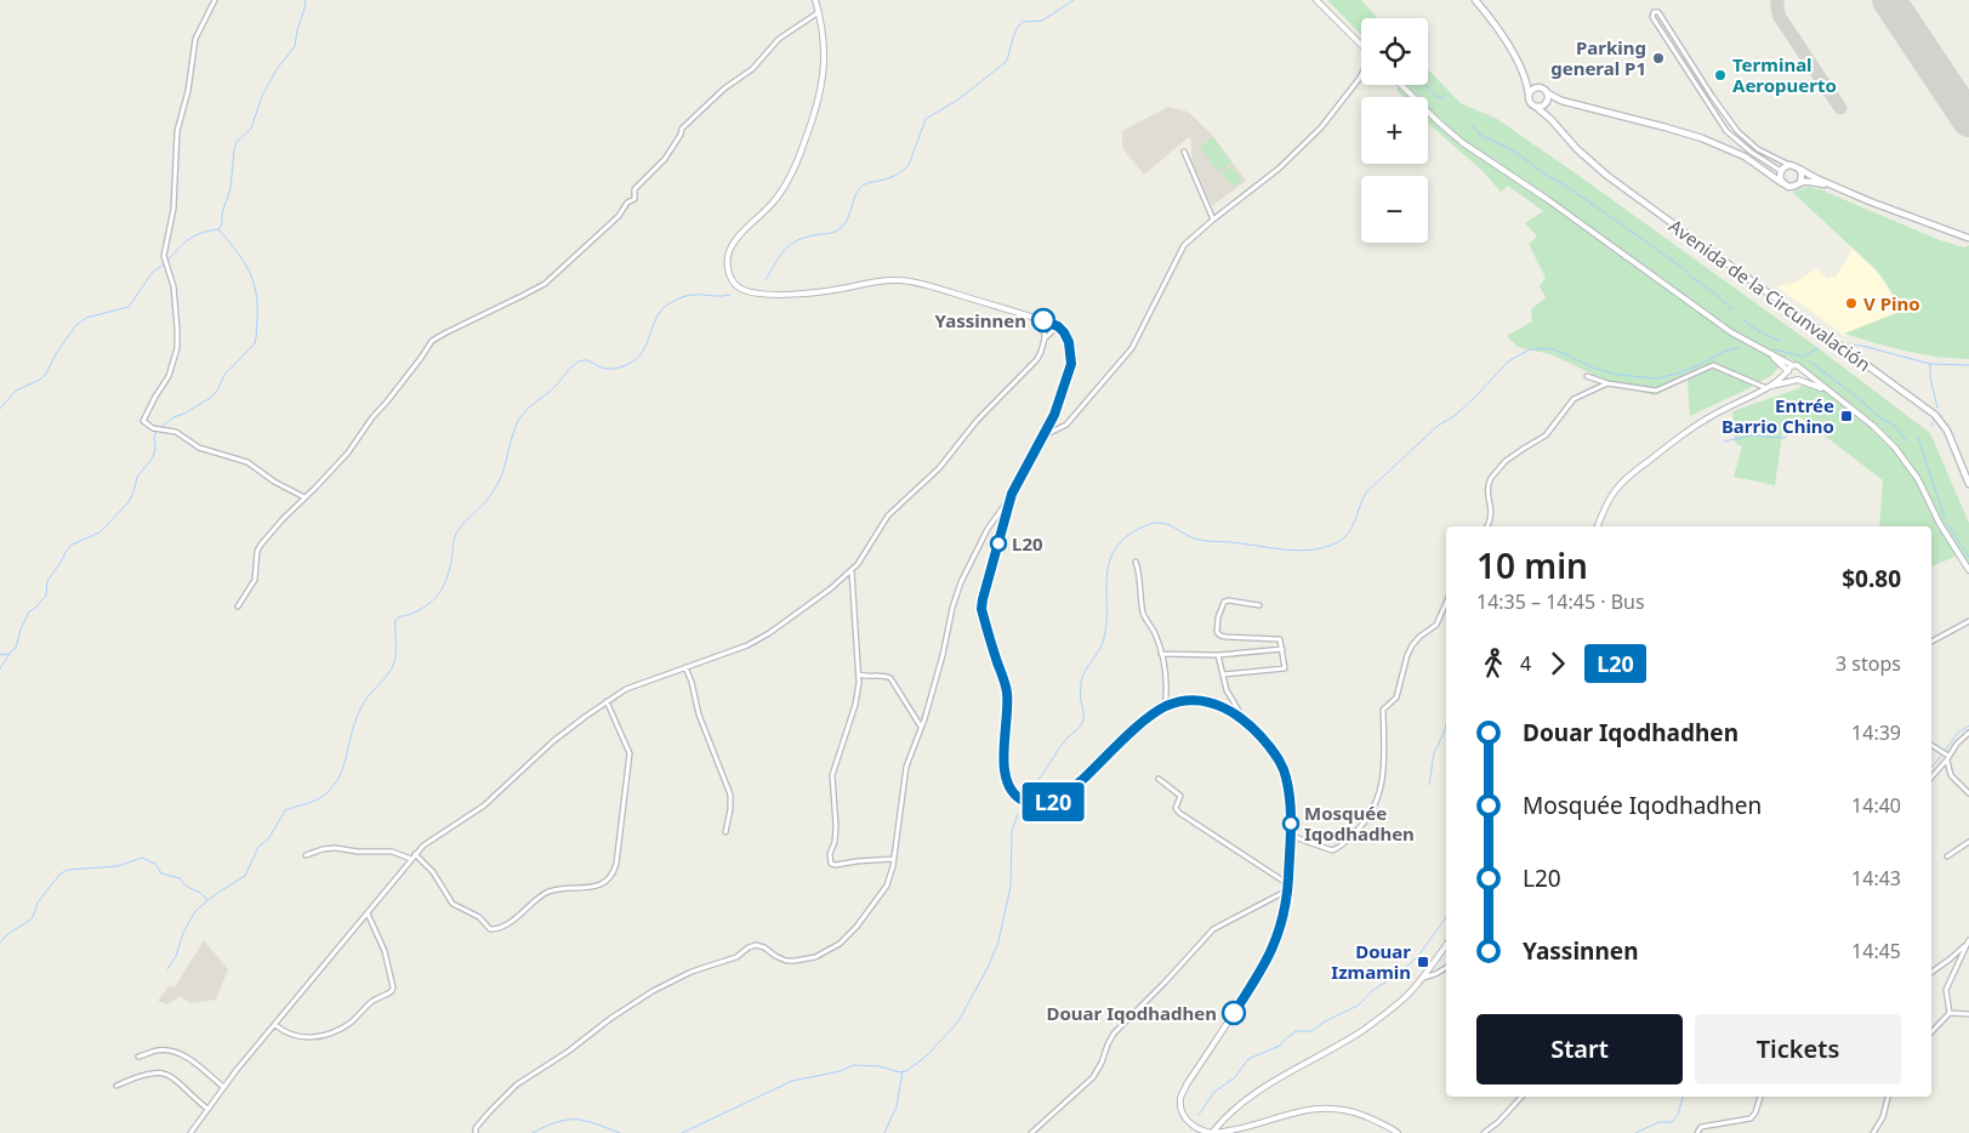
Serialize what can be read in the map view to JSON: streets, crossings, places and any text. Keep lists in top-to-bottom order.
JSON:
{
  "streets": {
    "main road": ["Avenida de la Circunvalación"]
  },
  "places": {
    "other": [
      "Parking general P1",
      "Terminal Aeropuerto",
      "V Pino",
      "Yassinnen",
      "L20",
      "Mosquée Iqodhadhen",
      "Douar Iqodhadhen"
    ],
    "transit": ["Entrée Barrio Chino", "Douar Izmamin"]
  },
  "lines": ["bus line L20"],
  "page": {
    "on_map": "L20",
    "map_buttons": ["+", "−"],
    "heading": ["10 min", "14:35 – 14:45 · Bus", "$0.80"],
    "legs": ["4", "L20", "3 stops"],
    "list": [
      {
        "name": "Douar Iqodhadhen",
        "value": "14:39"
      },
      {
        "name": "Mosquée Iqodhadhen",
        "value": "14:40"
      },
      {
        "name": "L20",
        "value": "14:43"
      },
      {
        "name": "Yassinnen",
        "value": "14:45"
      }
    ],
    "buttons": ["Start", "Tickets"]
  }
}
